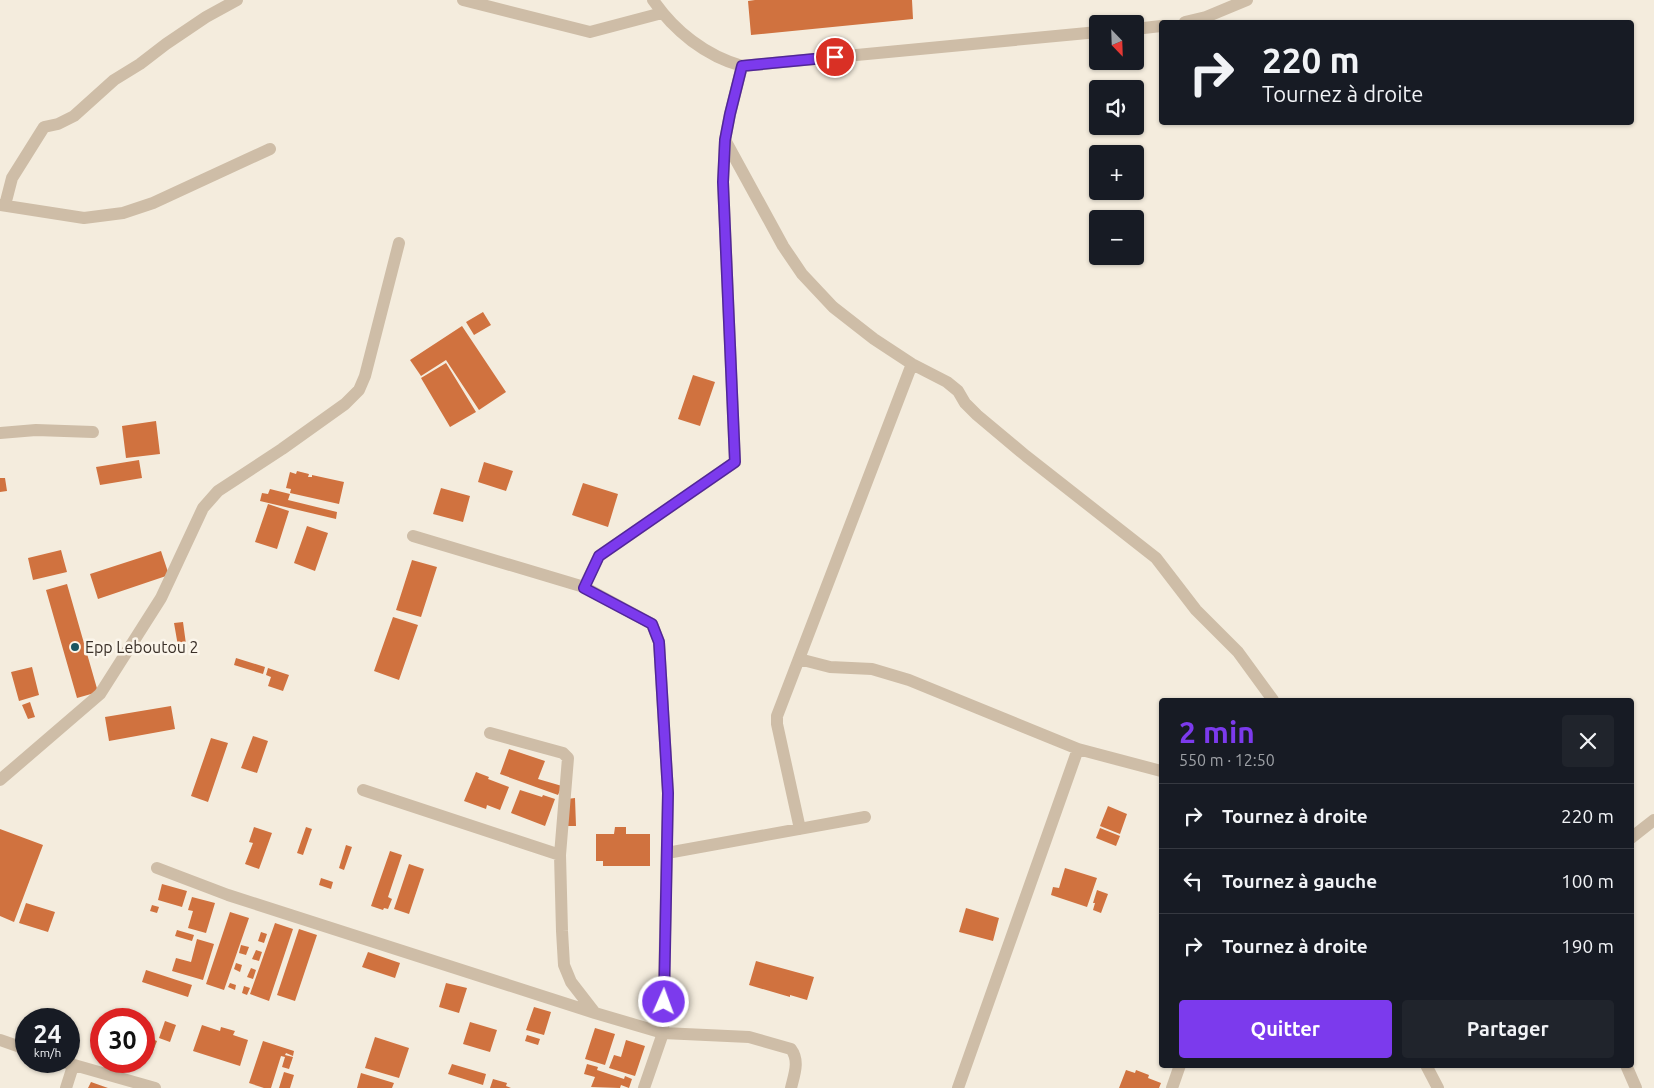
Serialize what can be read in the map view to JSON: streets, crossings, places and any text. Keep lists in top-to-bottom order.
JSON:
{
  "places": ["Epp Leboutou 2"],
  "north": "bottom right",
  "page": {
    "map_buttons": ["+", "−"],
    "turn": ["220 m", "Tournez à droite"],
    "heading": ["2 min", "550 m · 12:50"],
    "list": [
      {
        "name": "Tournez à droite",
        "value": "220 m"
      },
      {
        "name": "Tournez à gauche",
        "value": "100 m"
      },
      {
        "name": "Tournez à droite",
        "value": "190 m"
      }
    ],
    "buttons": ["Quitter", "Partager"],
    "speed": "24 km/h",
    "limit": "30"
  }
}
